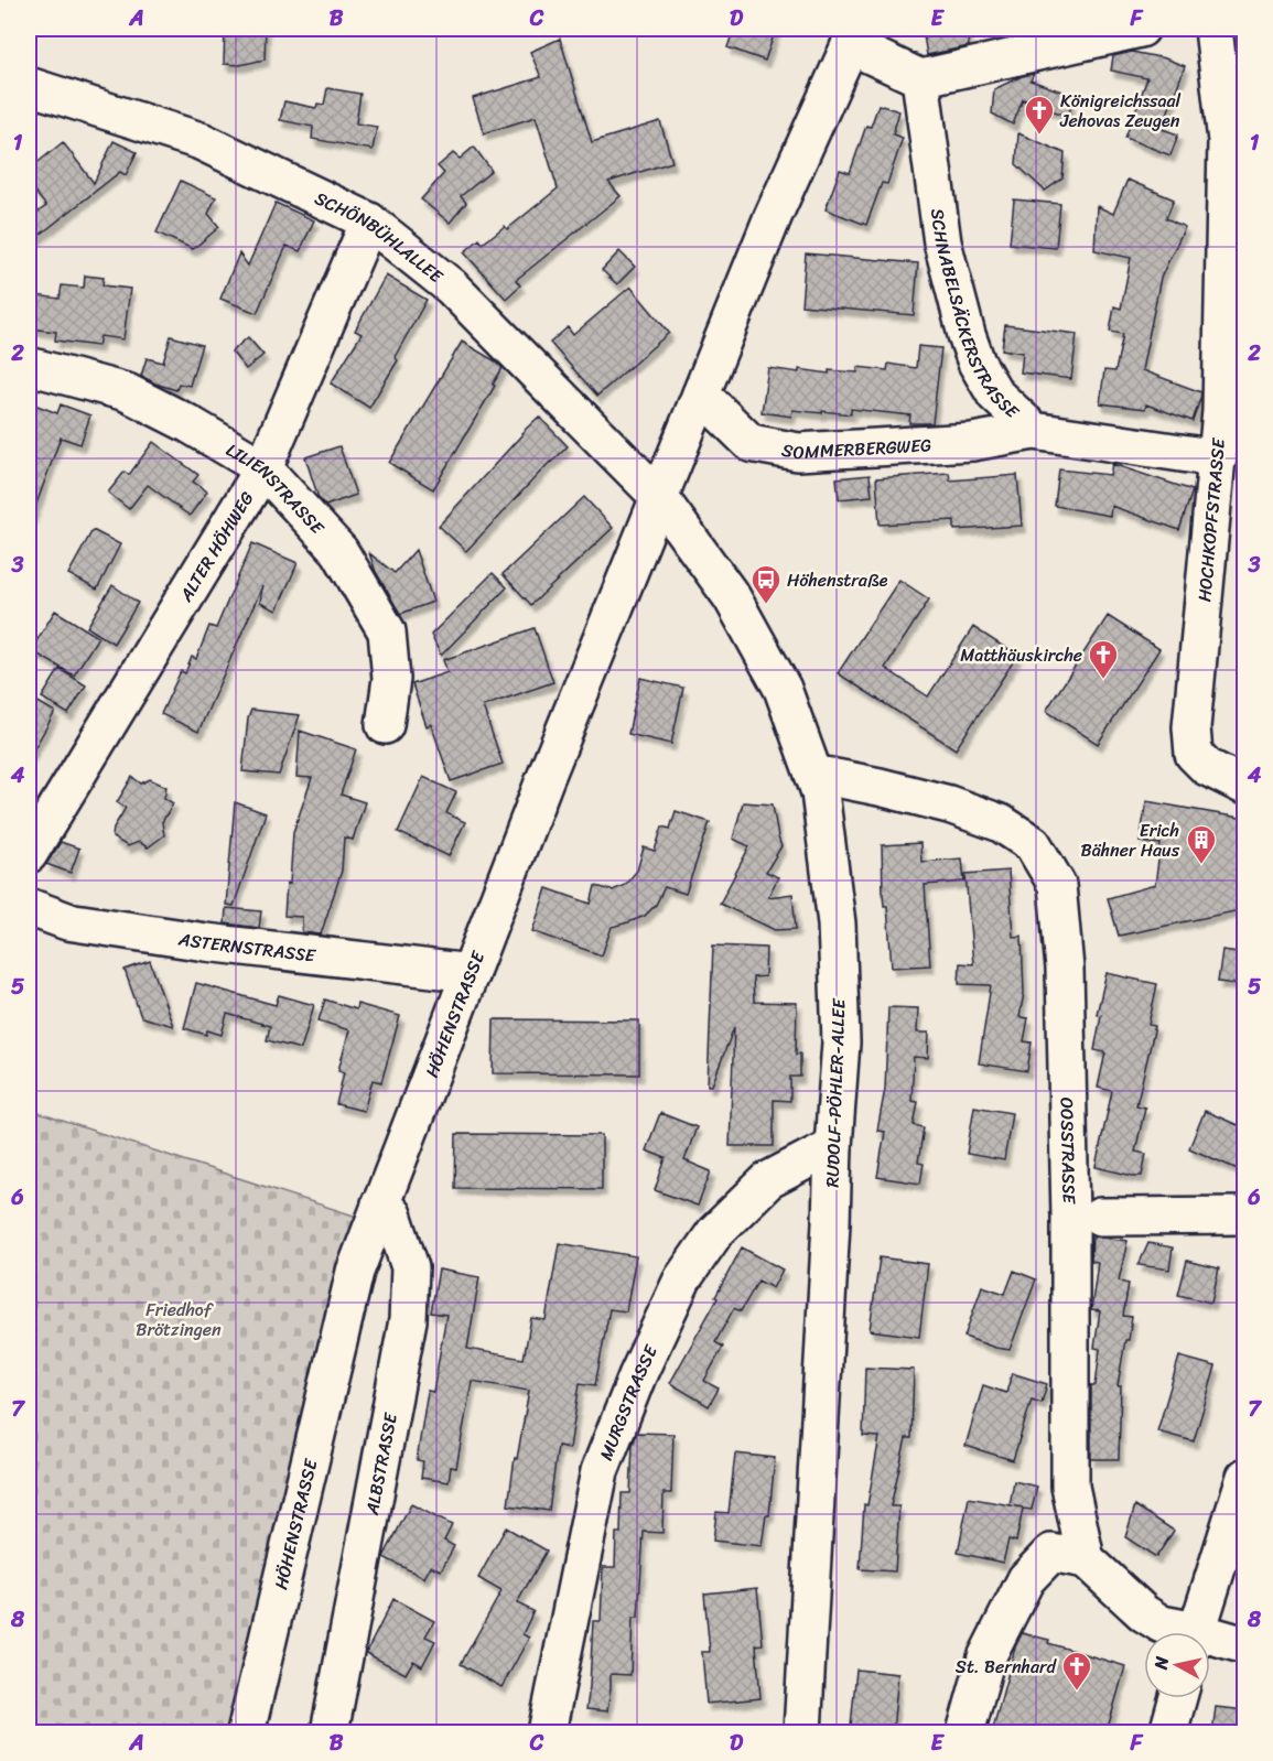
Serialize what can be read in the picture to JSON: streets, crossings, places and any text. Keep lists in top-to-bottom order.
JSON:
{
  "streets": {
    "street": [
      "SCHÖNBÜHLALLEE",
      "SCHNABELSÄCKERSTRASSE",
      "SOMMERBERGWEG",
      "LILIENSTRASSE",
      "HOCHKOPFSTRASSE",
      "ALTER HÖHWEG",
      "ASTERNSTRASSE",
      "HÖHENSTRASSE",
      "RUDOLF-PÖHLER-ALLEE",
      "OOSSTRASSE",
      "MURGSTRASSE",
      "ALBSTRASSE"
    ]
  },
  "crossings": [
    ["SCHÖNBÜHLALLEE", "ALTER HÖHWEG"],
    ["SCHÖNBÜHLALLEE", "HÖHENSTRASSE"],
    ["SCHÖNBÜHLALLEE", "RUDOLF-PÖHLER-ALLEE"],
    ["SCHNABELSÄCKERSTRASSE", "SOMMERBERGWEG"],
    ["SCHNABELSÄCKERSTRASSE", "HOCHKOPFSTRASSE"],
    ["SOMMERBERGWEG", "HÖHENSTRASSE"],
    ["LILIENSTRASSE", "ALTER HÖHWEG"],
    ["ASTERNSTRASSE", "HÖHENSTRASSE"],
    ["HÖHENSTRASSE", "RUDOLF-PÖHLER-ALLEE"],
    ["HÖHENSTRASSE", "ALBSTRASSE"],
    ["RUDOLF-PÖHLER-ALLEE", "OOSSTRASSE"],
    ["RUDOLF-PÖHLER-ALLEE", "MURGSTRASSE"]
  ],
  "parks": ["Friedhof Brötzingen"],
  "places": {
    "church": ["Königreichssaal Jehovas Zeugen", "Matthäuskirche", "St. Bernhard"],
    "bus stop": ["Höhenstraße"],
    "building": ["Erich Bähner Haus"]
  },
  "north": "left",
  "grid": {
    "columns": [
      "A",
      "B",
      "C",
      "D",
      "E",
      "F"
    ],
    "rows": [
      "1",
      "2",
      "3",
      "4",
      "5",
      "6",
      "7",
      "8"
    ]
  }
}
